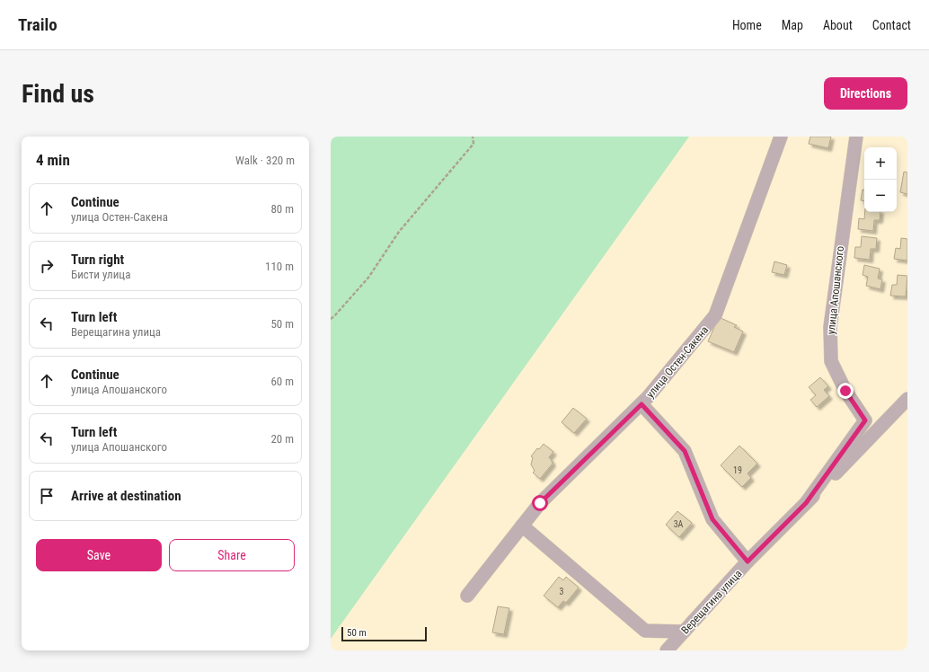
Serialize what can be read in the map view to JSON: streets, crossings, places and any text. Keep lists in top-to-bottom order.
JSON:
{
  "streets": {
    "street": ["улица Апошанского", "улица Остен-Сакена", "Верещагина улица"]
  },
  "crossings": [
    ["улица Апошанского", "Верещагина улица"]
  ],
  "house_numbers": ["19", "3А", "3"],
  "scale_bar": "50 m",
  "page": {
    "header": "Trailo",
    "nav": [
      "Home",
      "Map",
      "About",
      "Contact"
    ],
    "buttons": [
      "Directions",
      ["Save", "Share"]
    ],
    "title": "Find us",
    "heading": ["4 min", "Walk · 320 m"],
    "map_buttons": ["+", "−"],
    "list": [
      ["Continue", "улица Остен-Сакена", "80 m"],
      ["Turn right", "Бисти улица", "110 m"],
      ["Turn left", "Верещагина улица", "50 m"],
      ["Continue", "улица Апошанского", "60 m"],
      ["Turn left", "улица Апошанского", "20 m"],
      "Arrive at destination"
    ],
    "scale": "50 m"
  }
}
